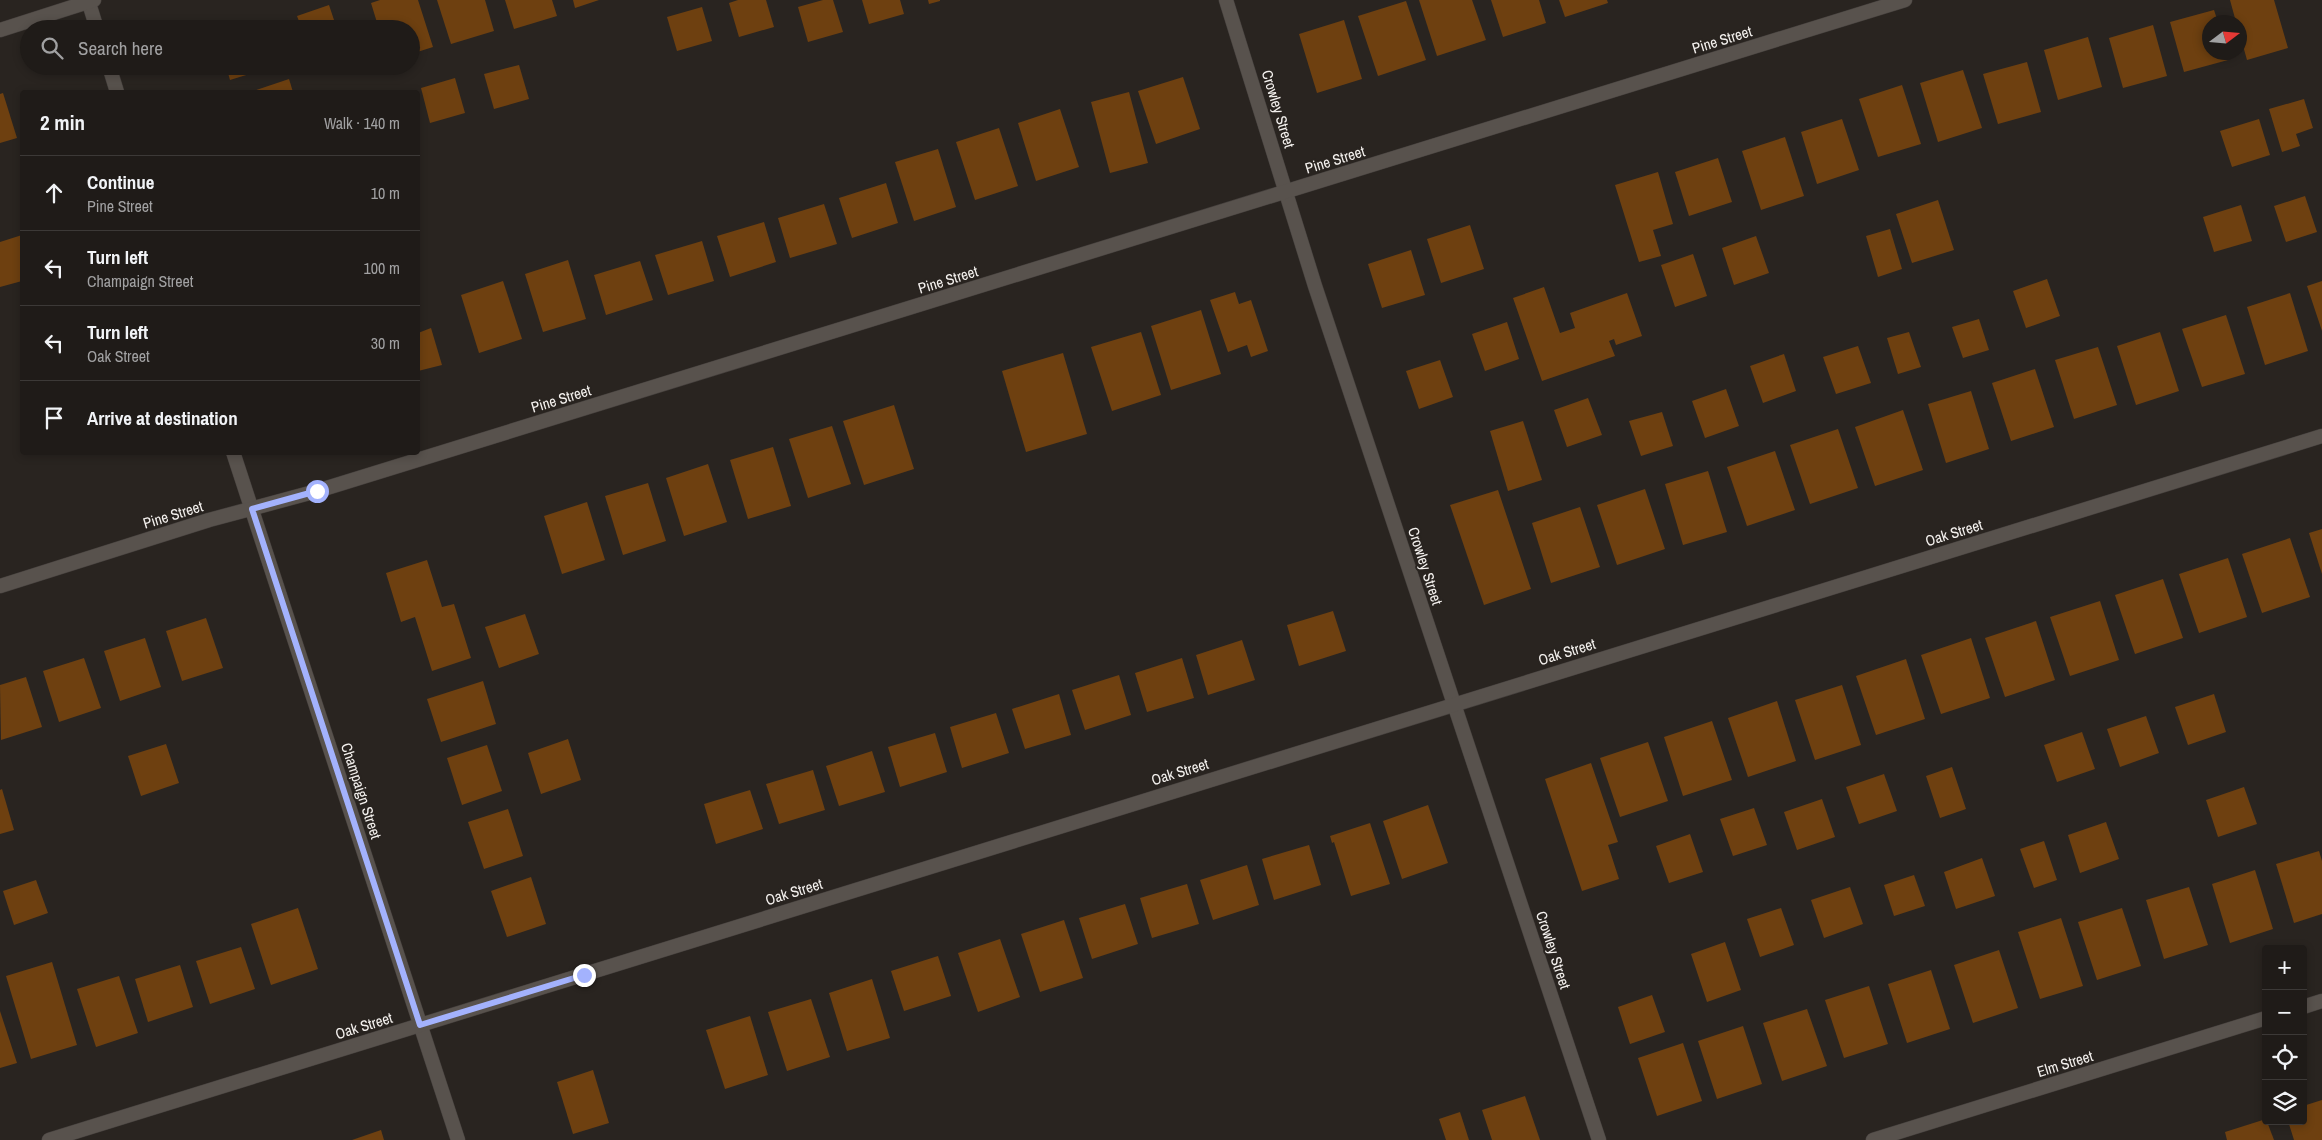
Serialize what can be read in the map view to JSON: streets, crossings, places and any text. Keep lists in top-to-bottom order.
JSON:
{
  "streets": {
    "street": [
      "Pine Street",
      "Crowley Street",
      "Oak Street",
      "Champaign Street",
      "Elm Street"
    ]
  },
  "crossings": [
    ["Pine Street", "Crowley Street"],
    ["Pine Street", "Champaign Street"],
    ["Crowley Street", "Oak Street"],
    ["Oak Street", "Champaign Street"]
  ],
  "north": "right",
  "page": {
    "search": "Search here",
    "heading": ["2 min", "Walk · 140 m"],
    "list": [
      ["Continue", "Pine Street", "10 m"],
      ["Turn left", "Champaign Street", "100 m"],
      ["Turn left", "Oak Street", "30 m"],
      "Arrive at destination"
    ],
    "map_buttons": ["+", "−"]
  }
}
